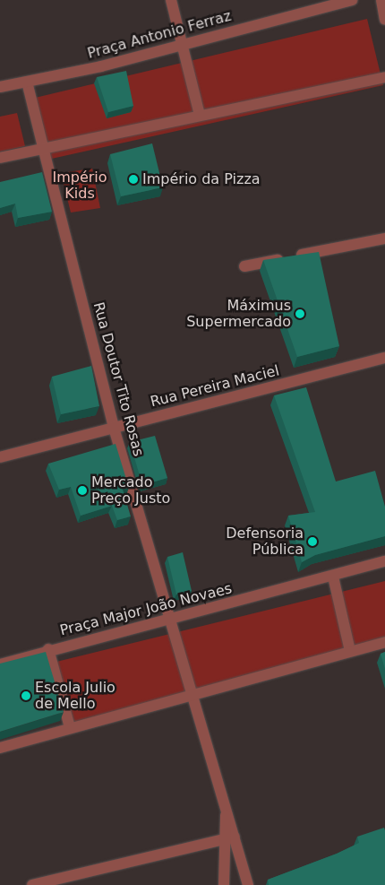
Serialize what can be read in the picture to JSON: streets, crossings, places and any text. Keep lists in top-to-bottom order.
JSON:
{
  "streets": {
    "street": [
      "Praça Antonio Ferraz",
      "Rua Doutor Tito Rosas",
      "Rua Pereira Maciel",
      "Praça Major João Novaes"
    ]
  },
  "crossings": [
    ["Praça Antonio Ferraz", "Rua Doutor Tito Rosas"],
    ["Rua Doutor Tito Rosas", "Rua Pereira Maciel"],
    ["Rua Doutor Tito Rosas", "Praça Major João Novaes"]
  ],
  "parks": ["Império Kids"],
  "places": [
    "Império da Pizza",
    "Máximus Supermercado",
    "Mercado Preço Justo",
    "Defensoria Pública",
    "Escola Julio de Mello"
  ]
}
